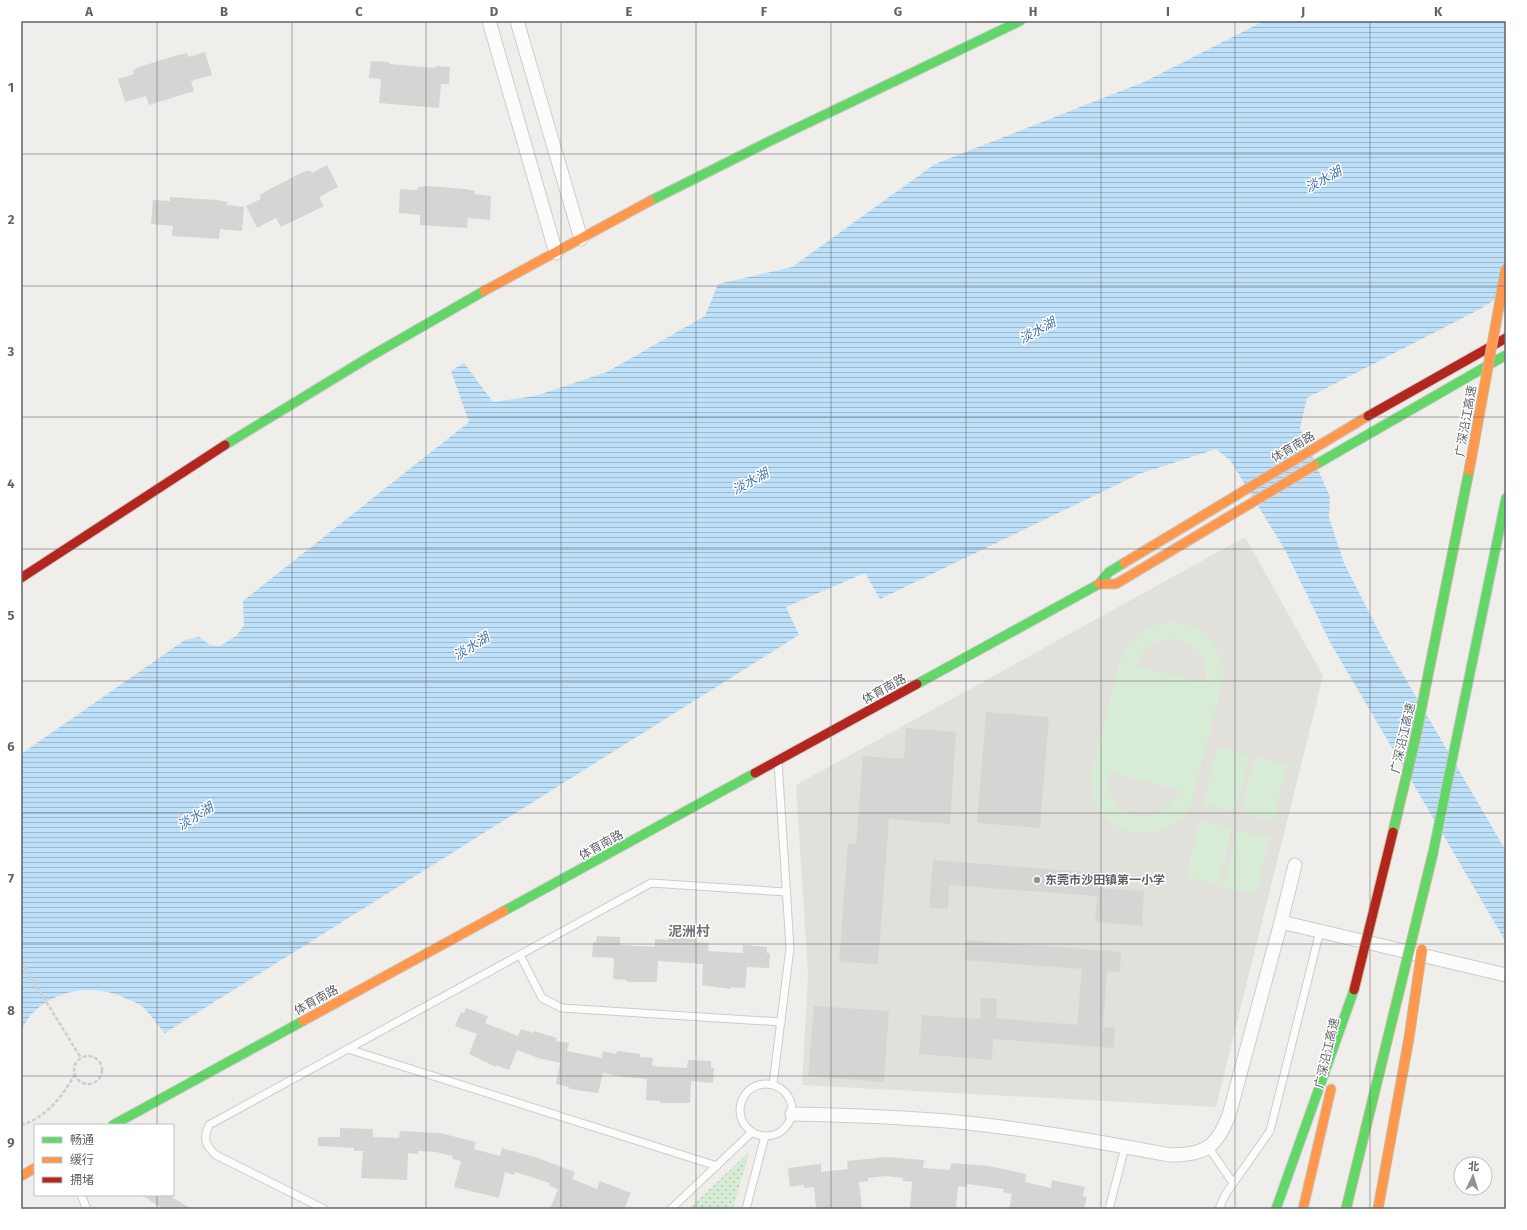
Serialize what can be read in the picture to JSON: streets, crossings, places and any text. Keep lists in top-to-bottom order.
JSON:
{
  "streets": {
    "main road": ["广深沿江高速", "体育南路"]
  },
  "districts": ["泥洲村"],
  "water": ["淡水湖"],
  "places": ["东莞市沙田镇第一小学"],
  "legend": ["畅通", "缓行", "拥堵"],
  "north": "top",
  "grid": {
    "columns": [
      "A",
      "B",
      "C",
      "D",
      "E",
      "F",
      "G",
      "H",
      "I",
      "J",
      "K"
    ],
    "rows": [
      "1",
      "2",
      "3",
      "4",
      "5",
      "6",
      "7",
      "8",
      "9"
    ]
  }
}
